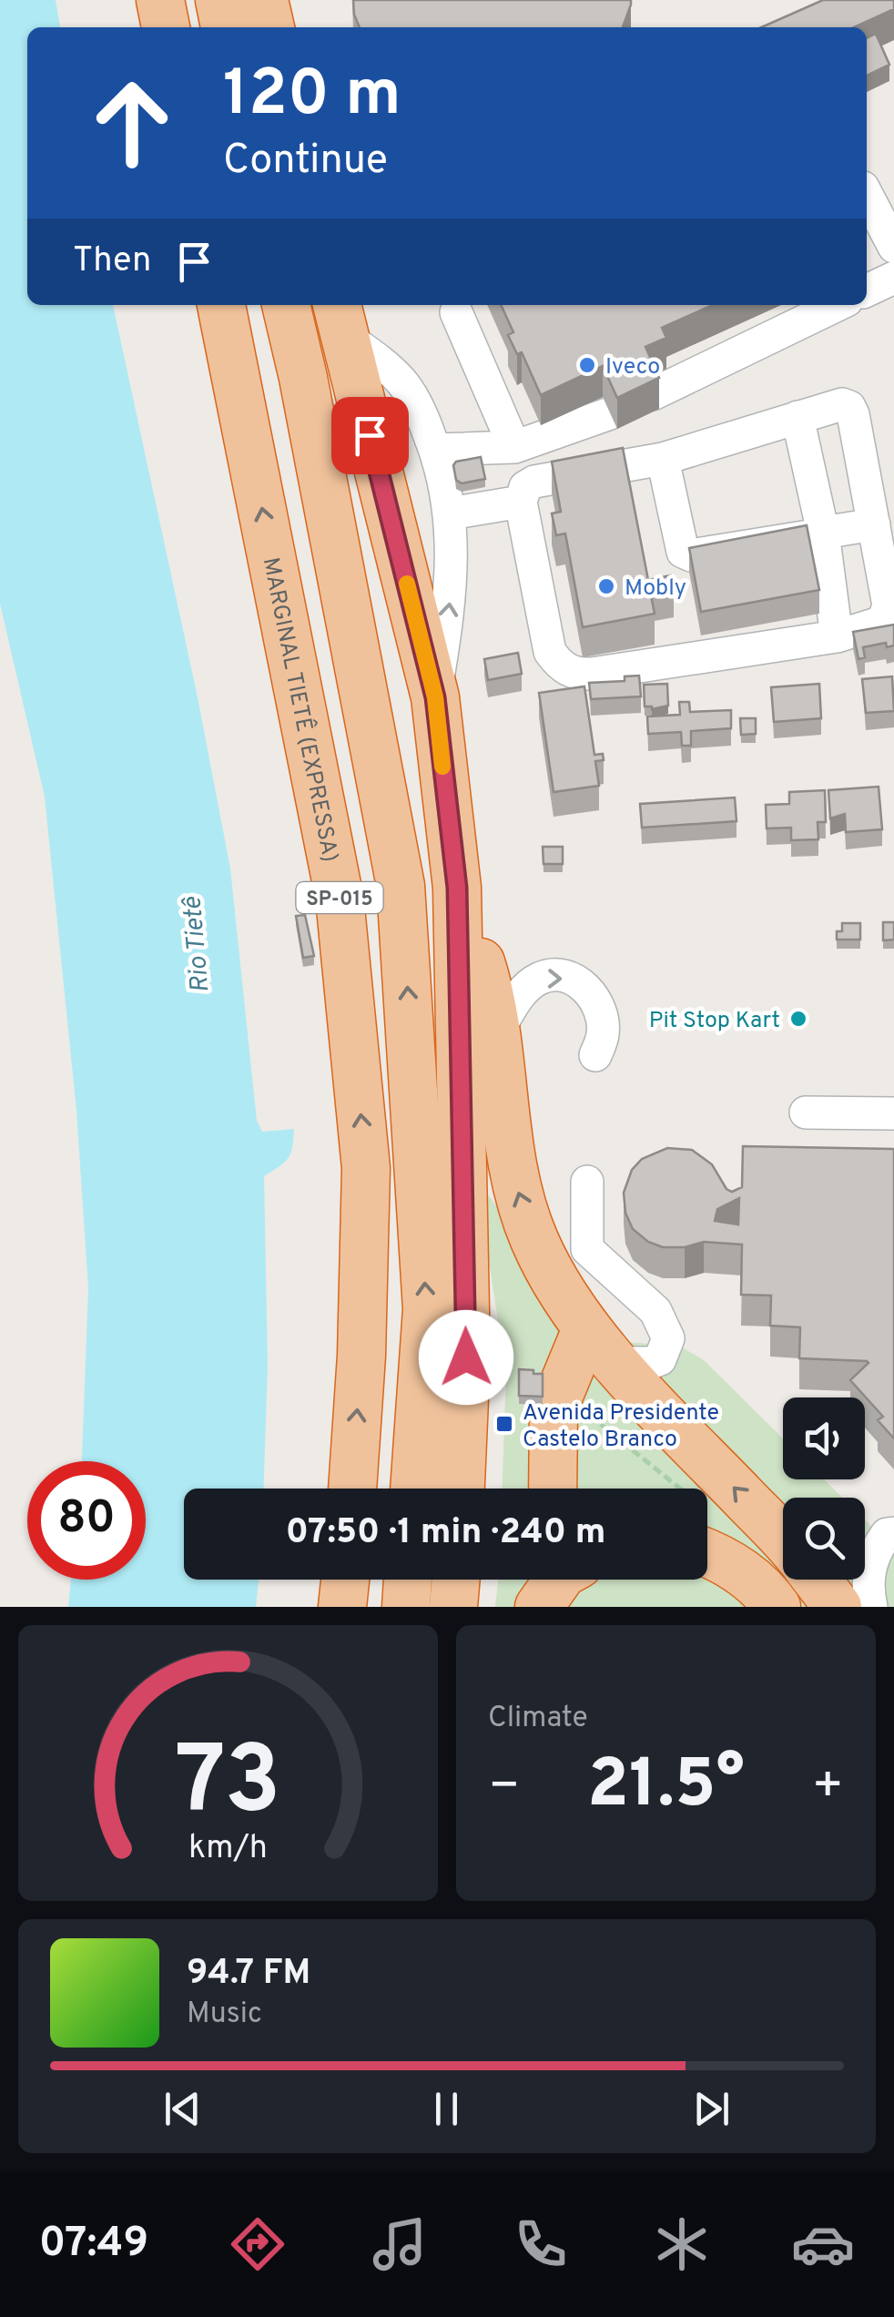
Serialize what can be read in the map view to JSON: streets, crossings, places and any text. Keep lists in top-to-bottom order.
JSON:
{
  "streets": {
    "highway": ["MARGINAL TIETÊ (EXPRESSA)", "SP-015"]
  },
  "water": ["Rio Tietê"],
  "places": {
    "other": ["Iveco", "Mobly", "Pit Stop Kart"],
    "transit": ["Avenida Presidente Castelo Branco"]
  },
  "page": {
    "turn": ["120 m", "Continue"],
    "then": "Then",
    "limit": "80",
    "trip": "07:50 · 1 min · 240 m",
    "tile": "Climate",
    "heat": ["−", "21.5°", "+"],
    "song": ["94.7 FM", "Music"],
    "tabs": "07:49",
    "gauge": ["73", "km/h"]
  }
}
